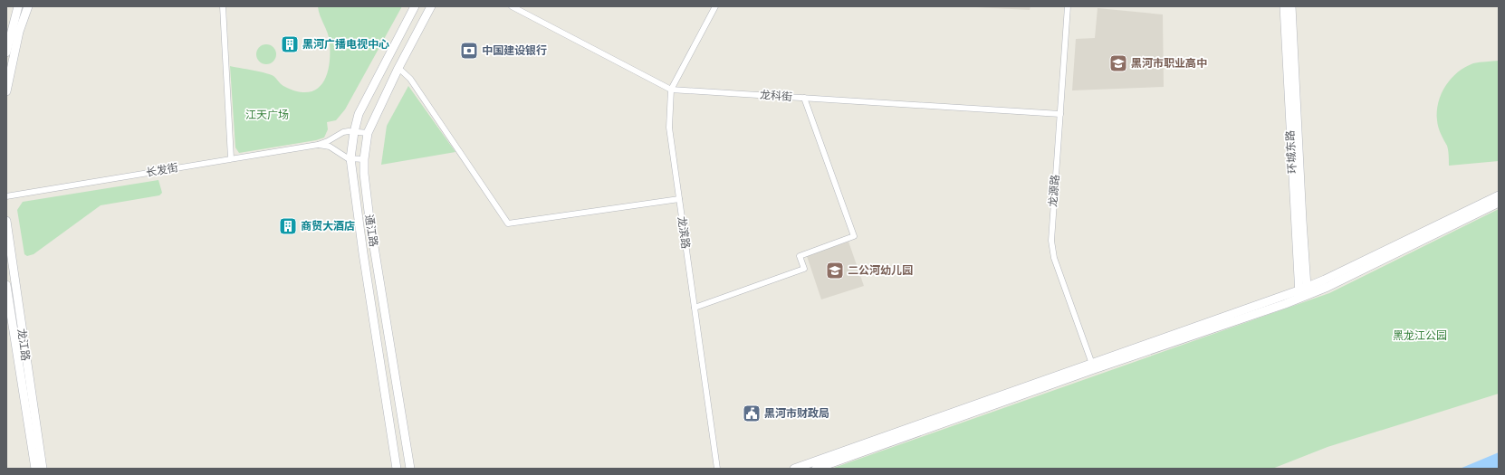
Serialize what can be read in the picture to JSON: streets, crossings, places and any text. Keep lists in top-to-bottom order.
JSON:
{
  "streets": {
    "street": [
      "龙科街",
      "环城东路",
      "长发街",
      "龙源路",
      "通江路",
      "龙滨路",
      "龙江路"
    ]
  },
  "crossings": [
    ["龙科街", "龙源路"],
    ["龙科街", "龙滨路"],
    ["长发街", "通江路"]
  ],
  "parks": ["江天广场", "黑龙江公园"],
  "places": {
    "building": ["黑河广播电视中心", "商贸大酒店"],
    "bank": ["中国建设银行"],
    "school or university": ["黑河市职业高中", "二公河幼儿园"],
    "public building": ["黑河市财政局"]
  }
}
